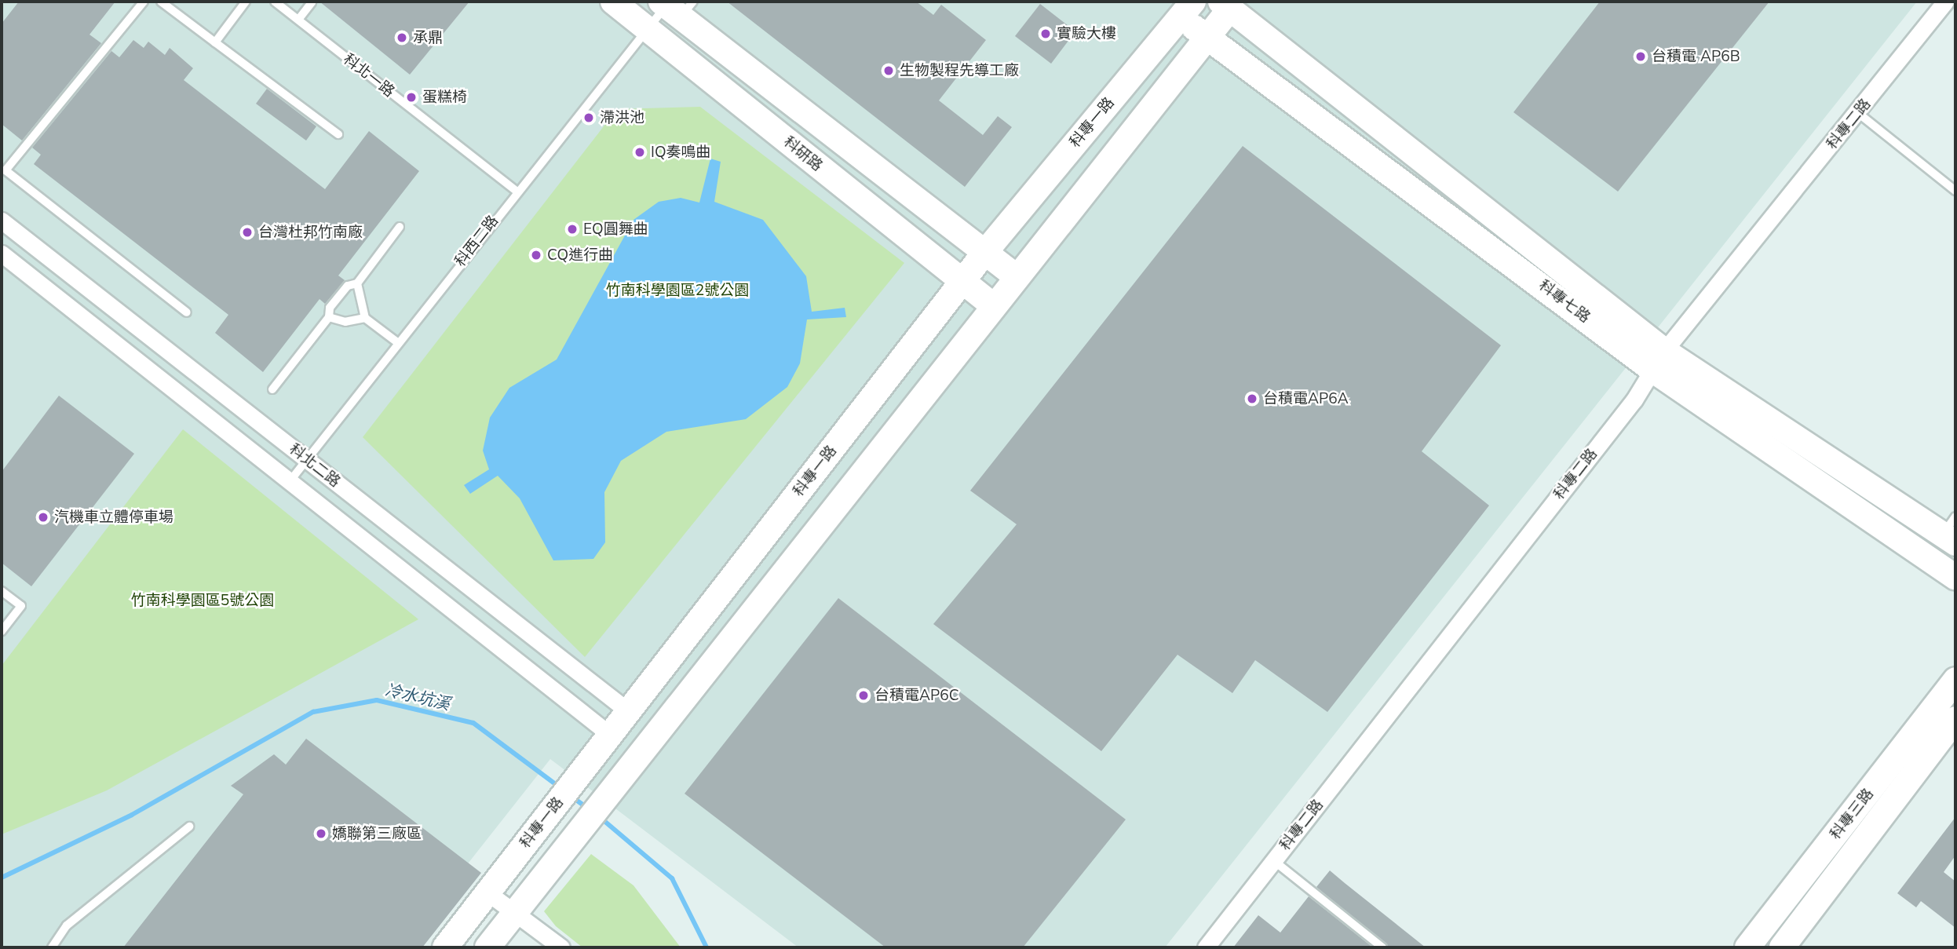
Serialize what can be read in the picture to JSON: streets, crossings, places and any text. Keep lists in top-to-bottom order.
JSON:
{
  "streets": {
    "street": [
      "科專一路",
      "科專二路",
      "科研路",
      "科專七路",
      "科北二路",
      "科專三路"
    ],
    "lane": ["科北一路", "科西二路"]
  },
  "crossings": [
    ["科北一路", "科西二路"],
    ["科專一路", "科研路"],
    ["科專一路", "科專七路"],
    ["科專一路", "科北二路"],
    ["科專二路", "科專七路"],
    ["科研路", "科西二路"],
    ["科西二路", "科北二路"]
  ],
  "water": ["冷水坑溪"],
  "parks": ["竹南科學園區2號公園", "竹南科學園區5號公園"],
  "places": [
    "實驗大樓",
    "承鼎",
    "台積電 AP6B",
    "生物製程先導工廠",
    "蛋糕椅",
    "滯洪池",
    "IQ奏鳴曲",
    "EQ圓舞曲",
    "台灣杜邦竹南廠",
    "CQ進行曲",
    "台積電AP6A",
    "汽機車立體停車場",
    "台積電AP6C",
    "嬌聯第三廠區"
  ]
}
